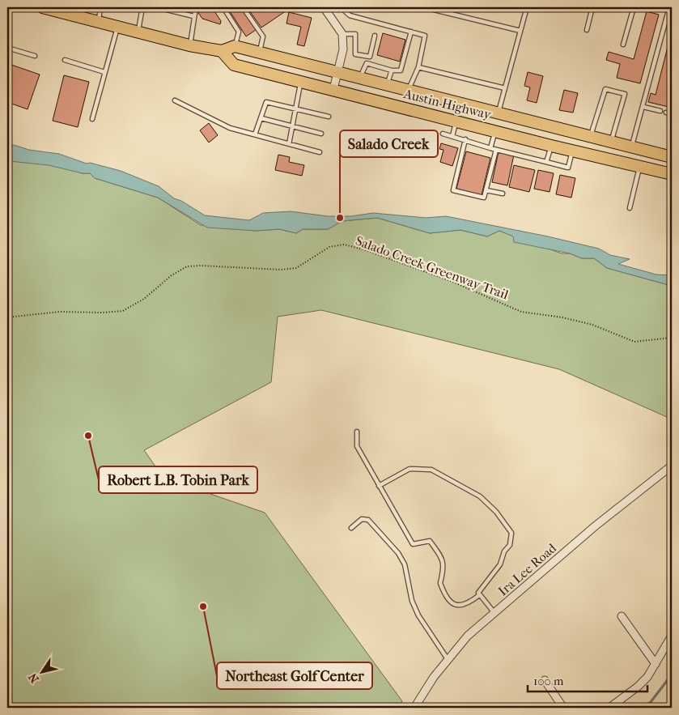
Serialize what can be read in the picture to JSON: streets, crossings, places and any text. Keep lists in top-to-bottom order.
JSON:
{
  "streets": {
    "main road": ["Austin Highway"],
    "street": ["Ira Lee Road"],
    "path": ["Salado Creek Greenway Trail"]
  },
  "places": ["Salado Creek", "Robert L.B. Tobin Park", "Northeast Golf Center"],
  "scale_bar": "100 m",
  "north": "bottom left"
}
